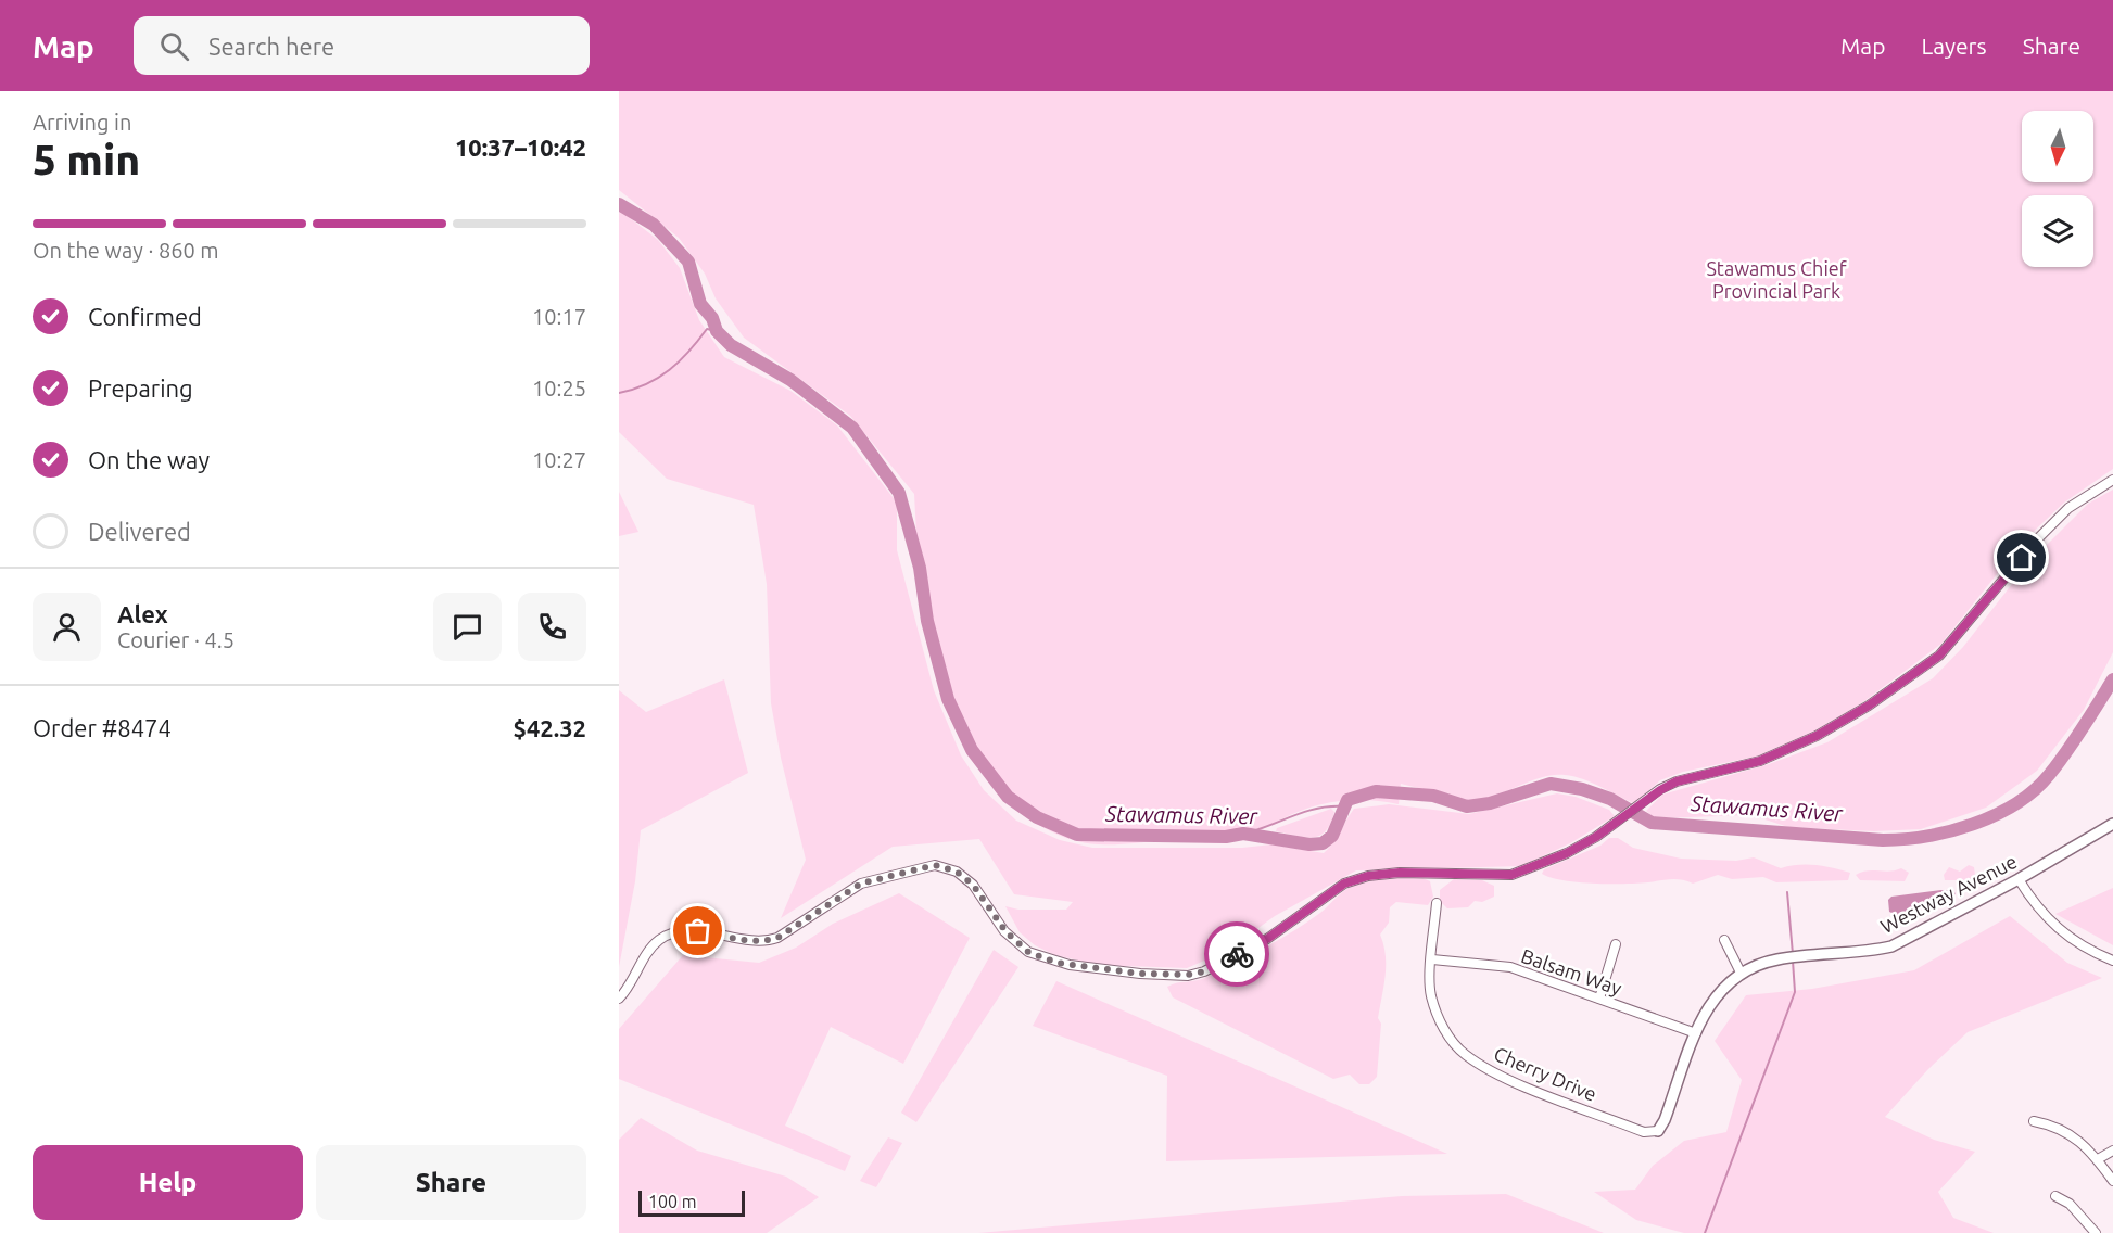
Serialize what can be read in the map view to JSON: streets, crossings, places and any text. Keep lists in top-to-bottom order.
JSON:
{
  "streets": {
    "street": ["Westway Avenue", "Balsam Way", "Cherry Drive"]
  },
  "crossings": [
    ["Westway Avenue", "Balsam Way"],
    ["Westway Avenue", "Cherry Drive"],
    ["Balsam Way", "Cherry Drive"]
  ],
  "water": ["Stawamus River"],
  "parks": ["Stawamus Chief Provincial Park"],
  "scale_bar": "100 m",
  "north": "bottom",
  "page": {
    "header": "Map",
    "search": "Search here",
    "nav": ["Map", "Layers", "Share"],
    "heading": ["5 min", "Arriving in", "10:37–10:42"],
    "panel": [
      "Alex",
      "Courier · 4.5",
      "Order #8474",
      "$42.32"
    ],
    "bar": "On the way · 860 m",
    "list": [
      ["Confirmed", "10:17"],
      ["Preparing", "10:25"],
      ["On the way", "10:27"],
      "Delivered"
    ],
    "buttons": ["Help", "Share"],
    "scale": "100 m"
  }
}
